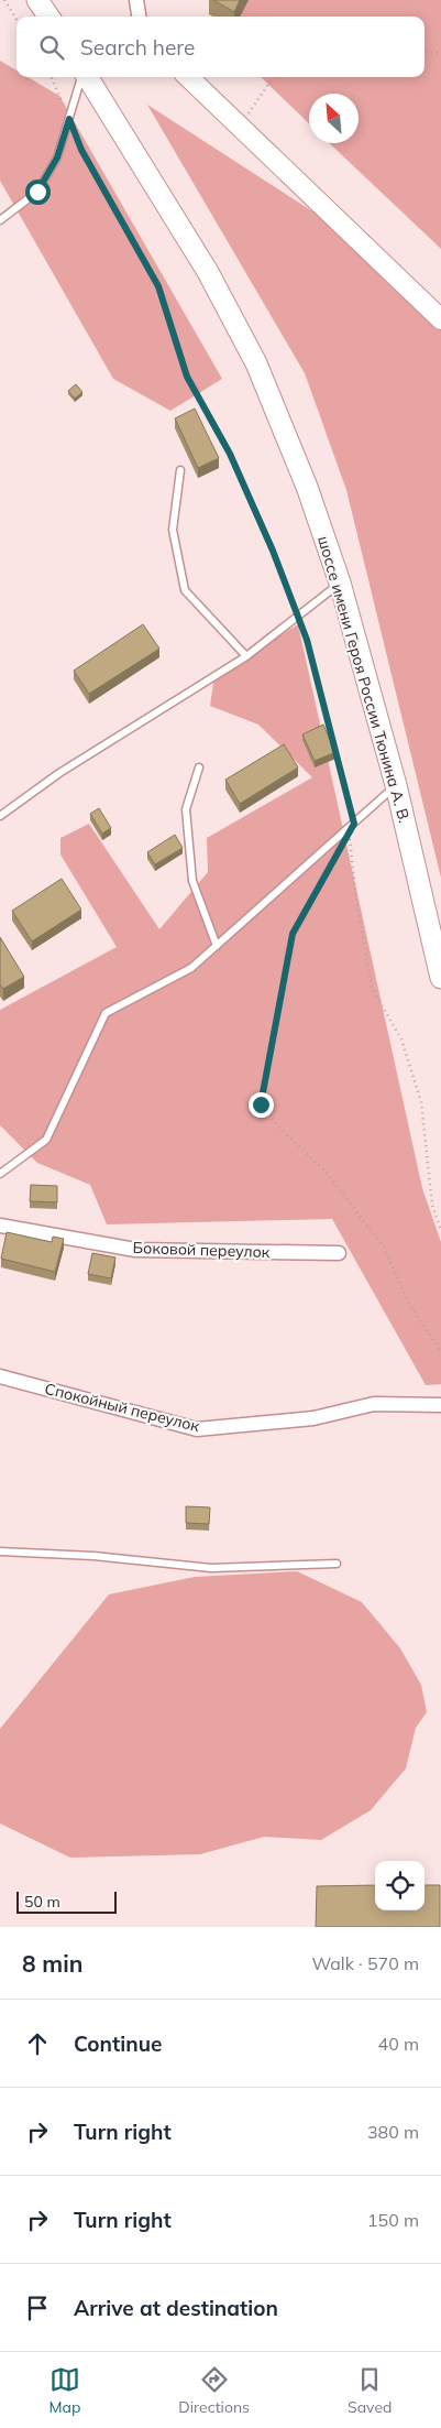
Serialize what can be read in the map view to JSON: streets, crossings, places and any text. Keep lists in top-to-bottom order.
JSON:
{
  "streets": {
    "main road": ["шоссе имени Героя России Тюнина А. В."],
    "street": ["Боковой переулок", "Спокойный переулок"]
  },
  "scale_bar": "50 m",
  "north": "top left",
  "page": {
    "search": "Search here",
    "scale": "50 m",
    "heading": ["8 min", "Walk · 570 m"],
    "list": [
      ["Continue", "40 m"],
      ["Turn right", "380 m"],
      ["Turn right", "150 m"],
      "Arrive at destination"
    ],
    "nav": ["Map", "Directions", "Saved"]
  }
}
